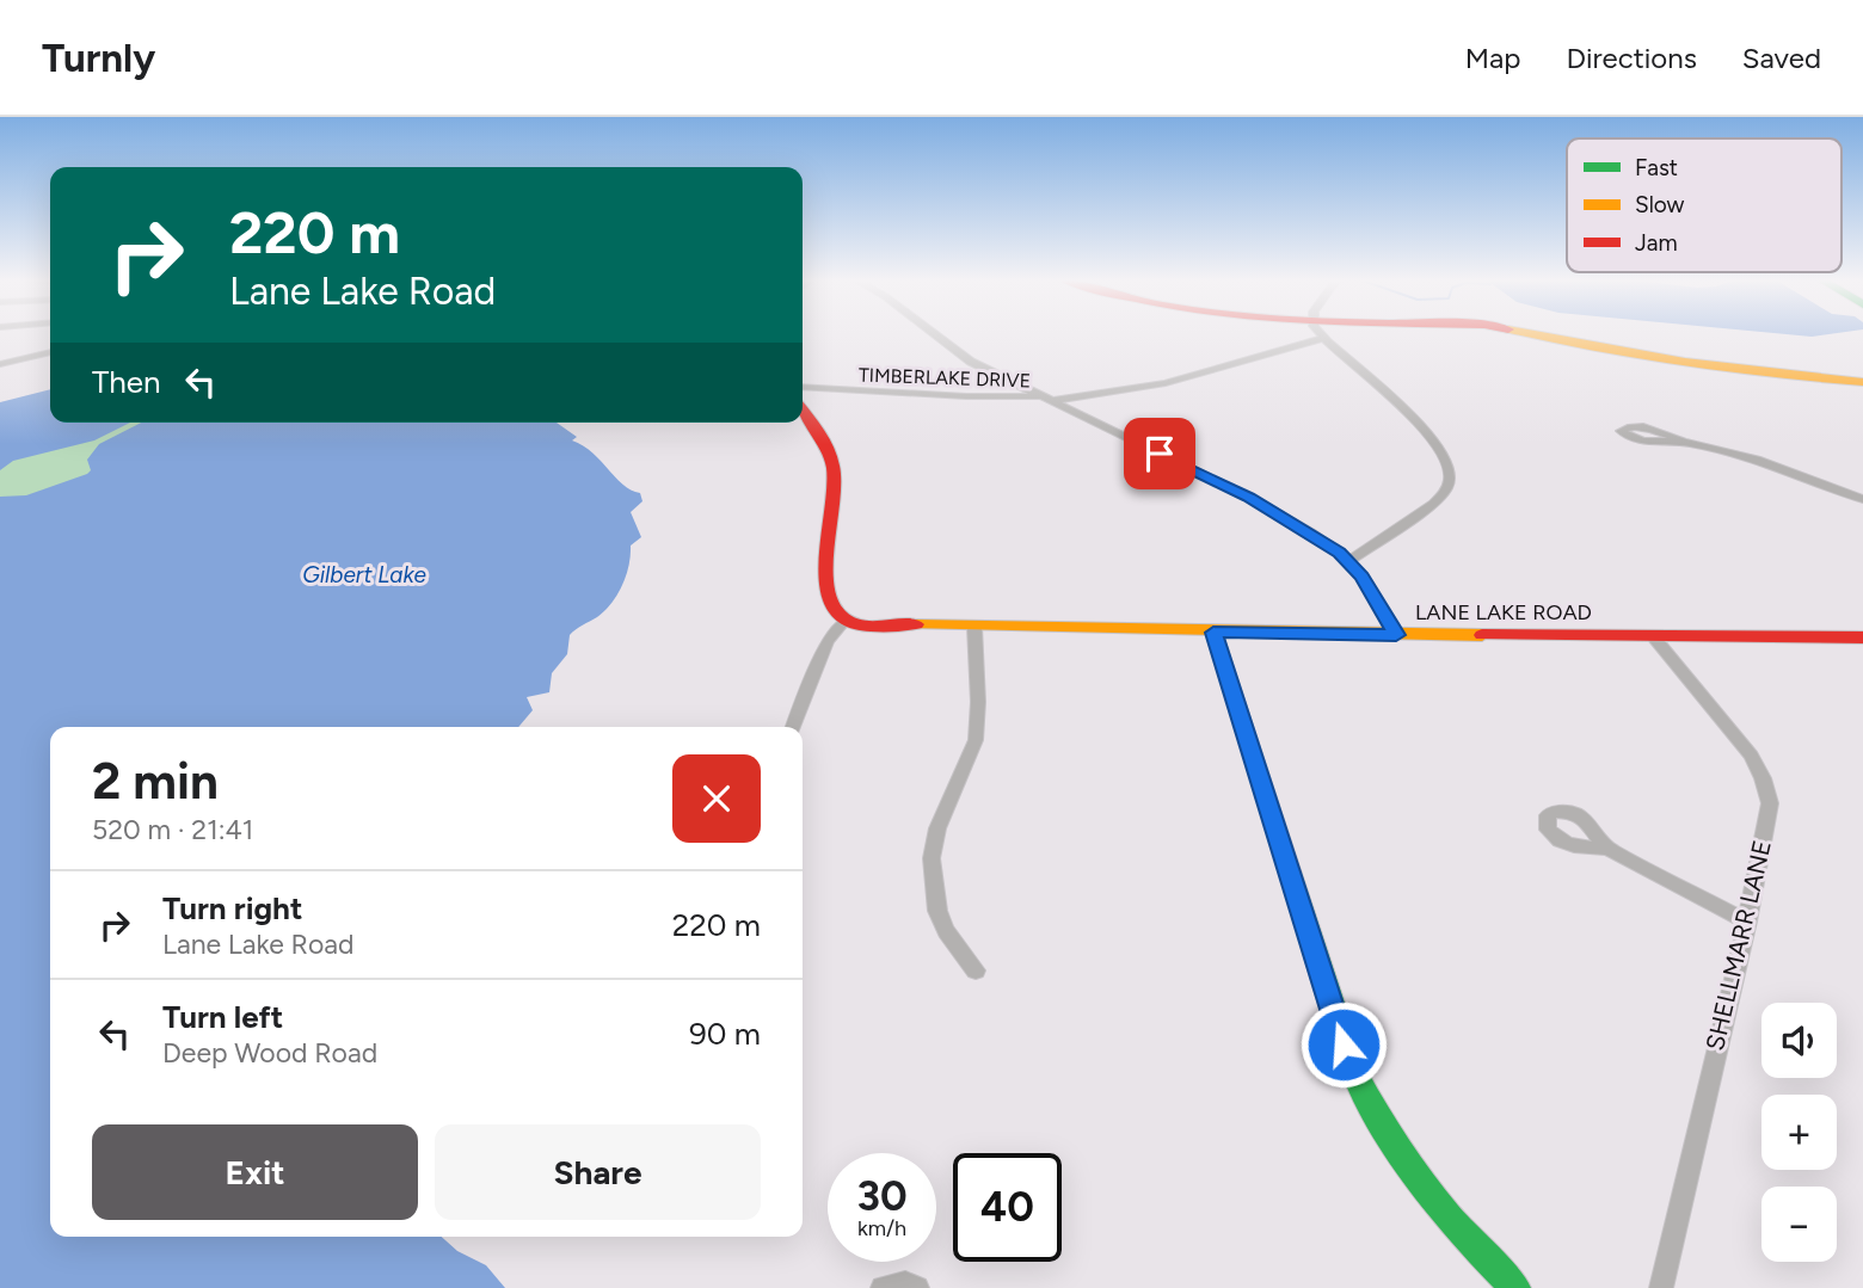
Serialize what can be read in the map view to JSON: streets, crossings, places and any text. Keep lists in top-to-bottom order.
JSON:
{
  "streets": {
    "street": ["TIMBERLAKE DRIVE", "LANE LAKE ROAD", "SHELLMARR LANE"]
  },
  "crossings": [
    ["LANE LAKE ROAD", "SHELLMARR LANE"]
  ],
  "water": ["Gilbert Lake"],
  "legend": ["Fast", "Slow", "Jam"],
  "page": {
    "header": "Turnly",
    "nav": ["Map", "Directions", "Saved"],
    "turn": ["220 m", "Lane Lake Road"],
    "then": "Then",
    "heading": ["2 min", "520 m · 21:41"],
    "list": [
      {
        "name": "Turn right",
        "note": "Lane Lake Road",
        "value": "220 m"
      },
      {
        "name": "Turn left",
        "note": "Deep Wood Road",
        "value": "90 m"
      }
    ],
    "map_buttons": ["+", "−"],
    "buttons": ["Exit", "Share"],
    "speed": "30 km/h",
    "limit": "40"
  }
}
